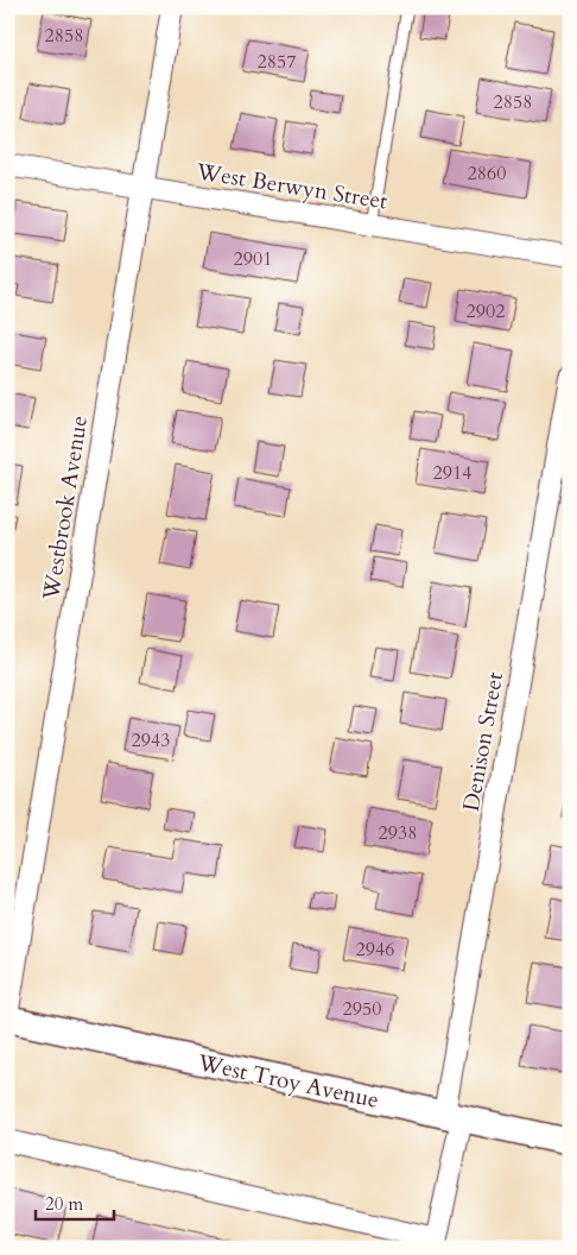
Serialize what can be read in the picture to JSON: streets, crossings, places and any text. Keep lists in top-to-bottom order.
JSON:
{
  "streets": {
    "street": [
      "West Berwyn Street",
      "Westbrook Avenue",
      "Denison Street",
      "West Troy Avenue"
    ]
  },
  "crossings": [
    ["West Berwyn Street", "Westbrook Avenue"],
    ["Westbrook Avenue", "West Troy Avenue"],
    ["Denison Street", "West Troy Avenue"]
  ],
  "house_numbers": [
    "2858",
    "2857",
    "2858",
    "2860",
    "2901",
    "2902",
    "2914",
    "2943",
    "2938",
    "2946",
    "2950"
  ],
  "scale_bar": "20 m"
}
